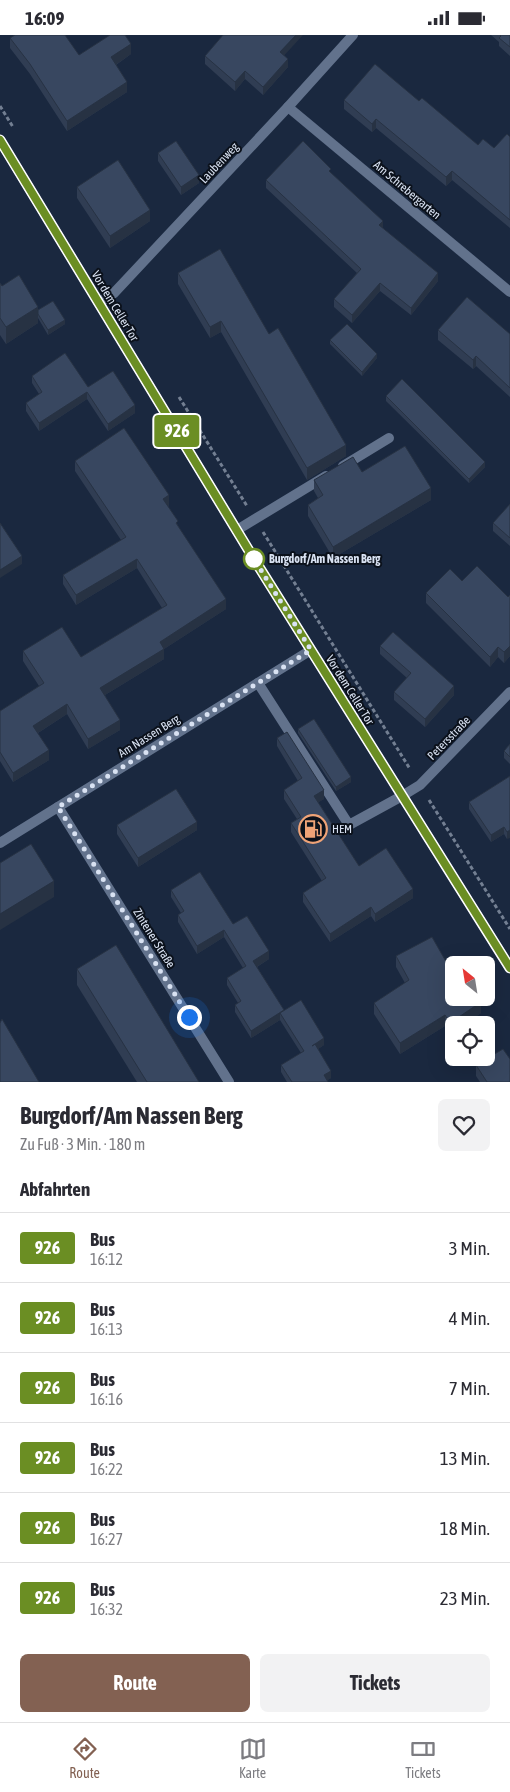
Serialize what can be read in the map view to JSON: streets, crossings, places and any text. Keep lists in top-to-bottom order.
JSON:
{
  "streets": {
    "street": [
      "Laubenweg",
      "Am Schrebergarten",
      "Vor dem Celler Tor",
      "Am Nassen Berg",
      "Petersstraße",
      "Zintener Straße"
    ]
  },
  "crossings": [
    ["Laubenweg", "Am Schrebergarten"],
    ["Laubenweg", "Vor dem Celler Tor"],
    ["Vor dem Celler Tor", "Am Nassen Berg"],
    ["Vor dem Celler Tor", "Petersstraße"],
    ["Am Nassen Berg", "Petersstraße"],
    ["Am Nassen Berg", "Zintener Straße"]
  ],
  "places": {
    "other": ["Burgdorf/Am Nassen Berg"],
    "fuel station": ["HEM"]
  },
  "lines": ["bus line 926"],
  "north": "top left",
  "page": {
    "status": "16:09",
    "on_map": "926",
    "heading": [
      ["Burgdorf/Am Nassen Berg", "Zu Fuß · 3 Min. · 180 m"],
      "Abfahrten"
    ],
    "list": [
      {
        "mark": "926",
        "name": "Bus",
        "note": "16:12",
        "value": "3 Min."
      },
      {
        "mark": "926",
        "name": "Bus",
        "note": "16:13",
        "value": "4 Min."
      },
      {
        "mark": "926",
        "name": "Bus",
        "note": "16:16",
        "value": "7 Min."
      },
      {
        "mark": "926",
        "name": "Bus",
        "note": "16:22",
        "value": "13 Min."
      },
      {
        "mark": "926",
        "name": "Bus",
        "note": "16:27",
        "value": "18 Min."
      },
      {
        "mark": "926",
        "name": "Bus",
        "note": "16:32",
        "value": "23 Min."
      }
    ],
    "buttons": ["Route", "Tickets"],
    "tabs": ["Route", "Karte", "Tickets"]
  }
}
